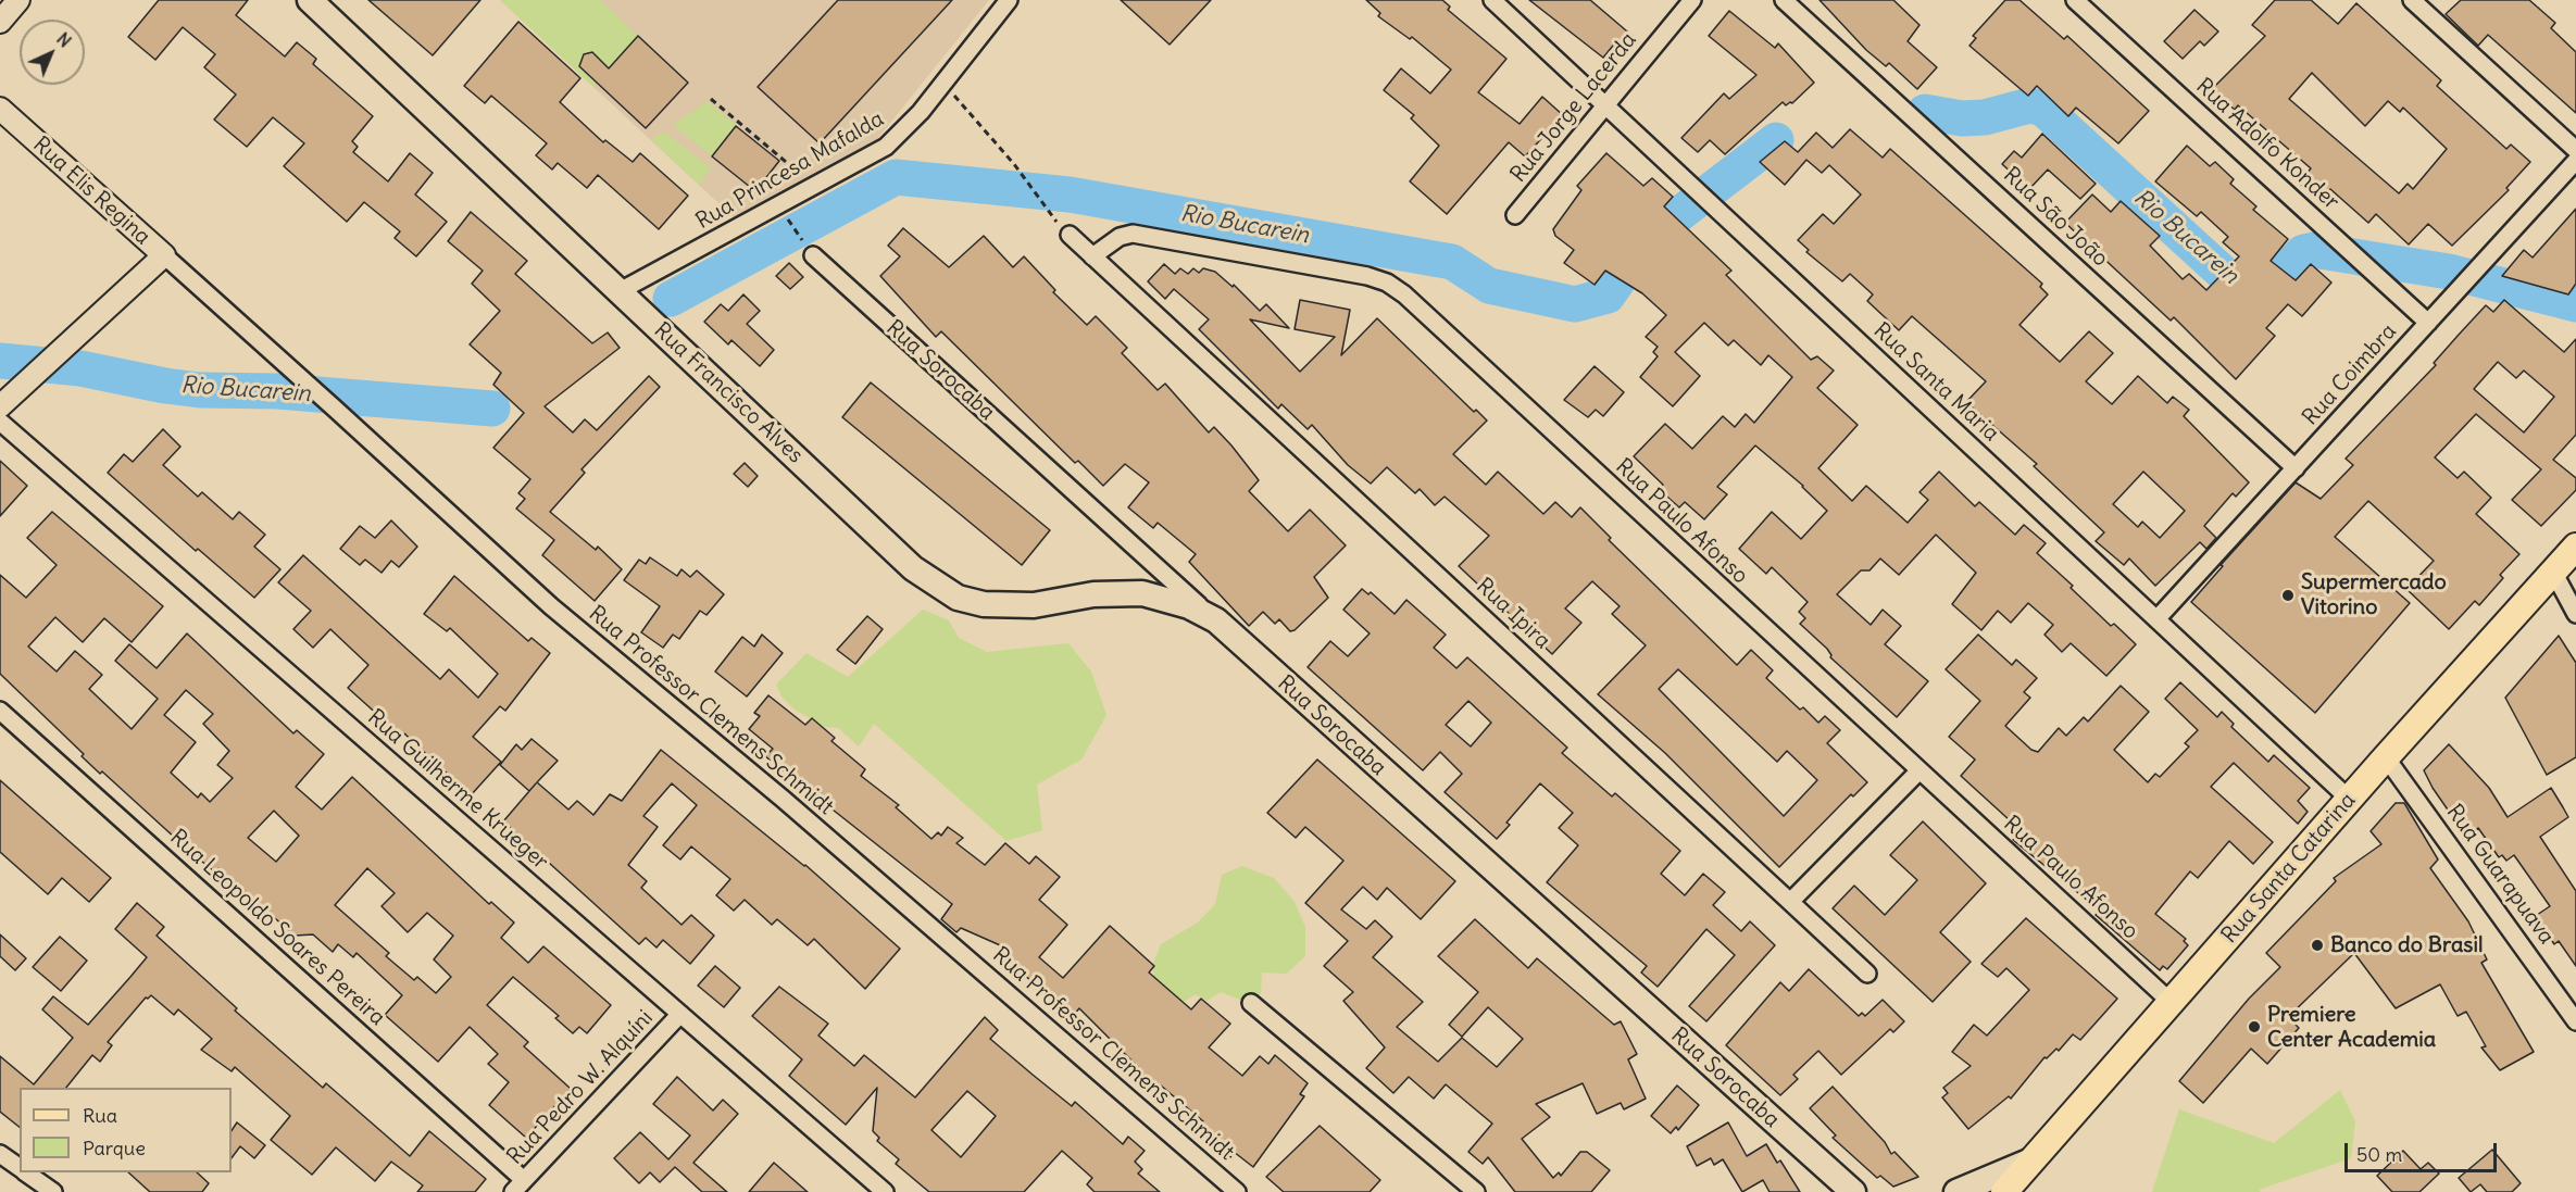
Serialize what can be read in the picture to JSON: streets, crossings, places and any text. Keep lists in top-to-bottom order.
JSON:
{
  "streets": {
    "main road": ["Rua Sorocaba", "Rua Francisco Alves", "Rua Santa Catarina"],
    "street": [
      "Rua Jorge Lacerda",
      "Rua Adolfo Konder",
      "Rua Princesa Mafalda",
      "Rua Elis Regina",
      "Rua São João",
      "Rua Coimbra",
      "Rua Santa Maria",
      "Rua Paulo Afonso",
      "Rua Ipira",
      "Rua Professor Clemens Schmidt",
      "Rua Guilherme Krueger",
      "Rua Guarapuava",
      "Rua Leopoldo Soares Pereira",
      "Rua Pedro W. Alquíni"
    ]
  },
  "crossings": [
    ["Rua Jorge Lacerda", "Rua Santa Maria"],
    ["Rua Adolfo Konder", "Rua Coimbra"],
    ["Rua Princesa Mafalda", "Rua Francisco Alves"],
    ["Rua Elis Regina", "Rua Professor Clemens Schmidt"],
    ["Rua São João", "Rua Coimbra"],
    ["Rua Sorocaba", "Rua Francisco Alves"],
    ["Rua Coimbra", "Rua Santa Maria"],
    ["Rua Santa Maria", "Rua Santa Catarina"],
    ["Rua Paulo Afonso", "Rua Ipira"],
    ["Rua Paulo Afonso", "Rua Santa Catarina"],
    ["Rua Guilherme Krueger", "Rua Pedro W. Alquíni"],
    ["Rua Santa Catarina", "Rua Guarapuava"],
    ["Rua Leopoldo Soares Pereira", "Rua Pedro W. Alquíni"]
  ],
  "water": ["Rio Bucarein"],
  "places": ["Supermercado Vitorino", "Banco do Brasil", "Premiere Center Academia"],
  "legend": ["Rua", "Parque"],
  "scale_bar": "50 m",
  "north": "top right"
}
